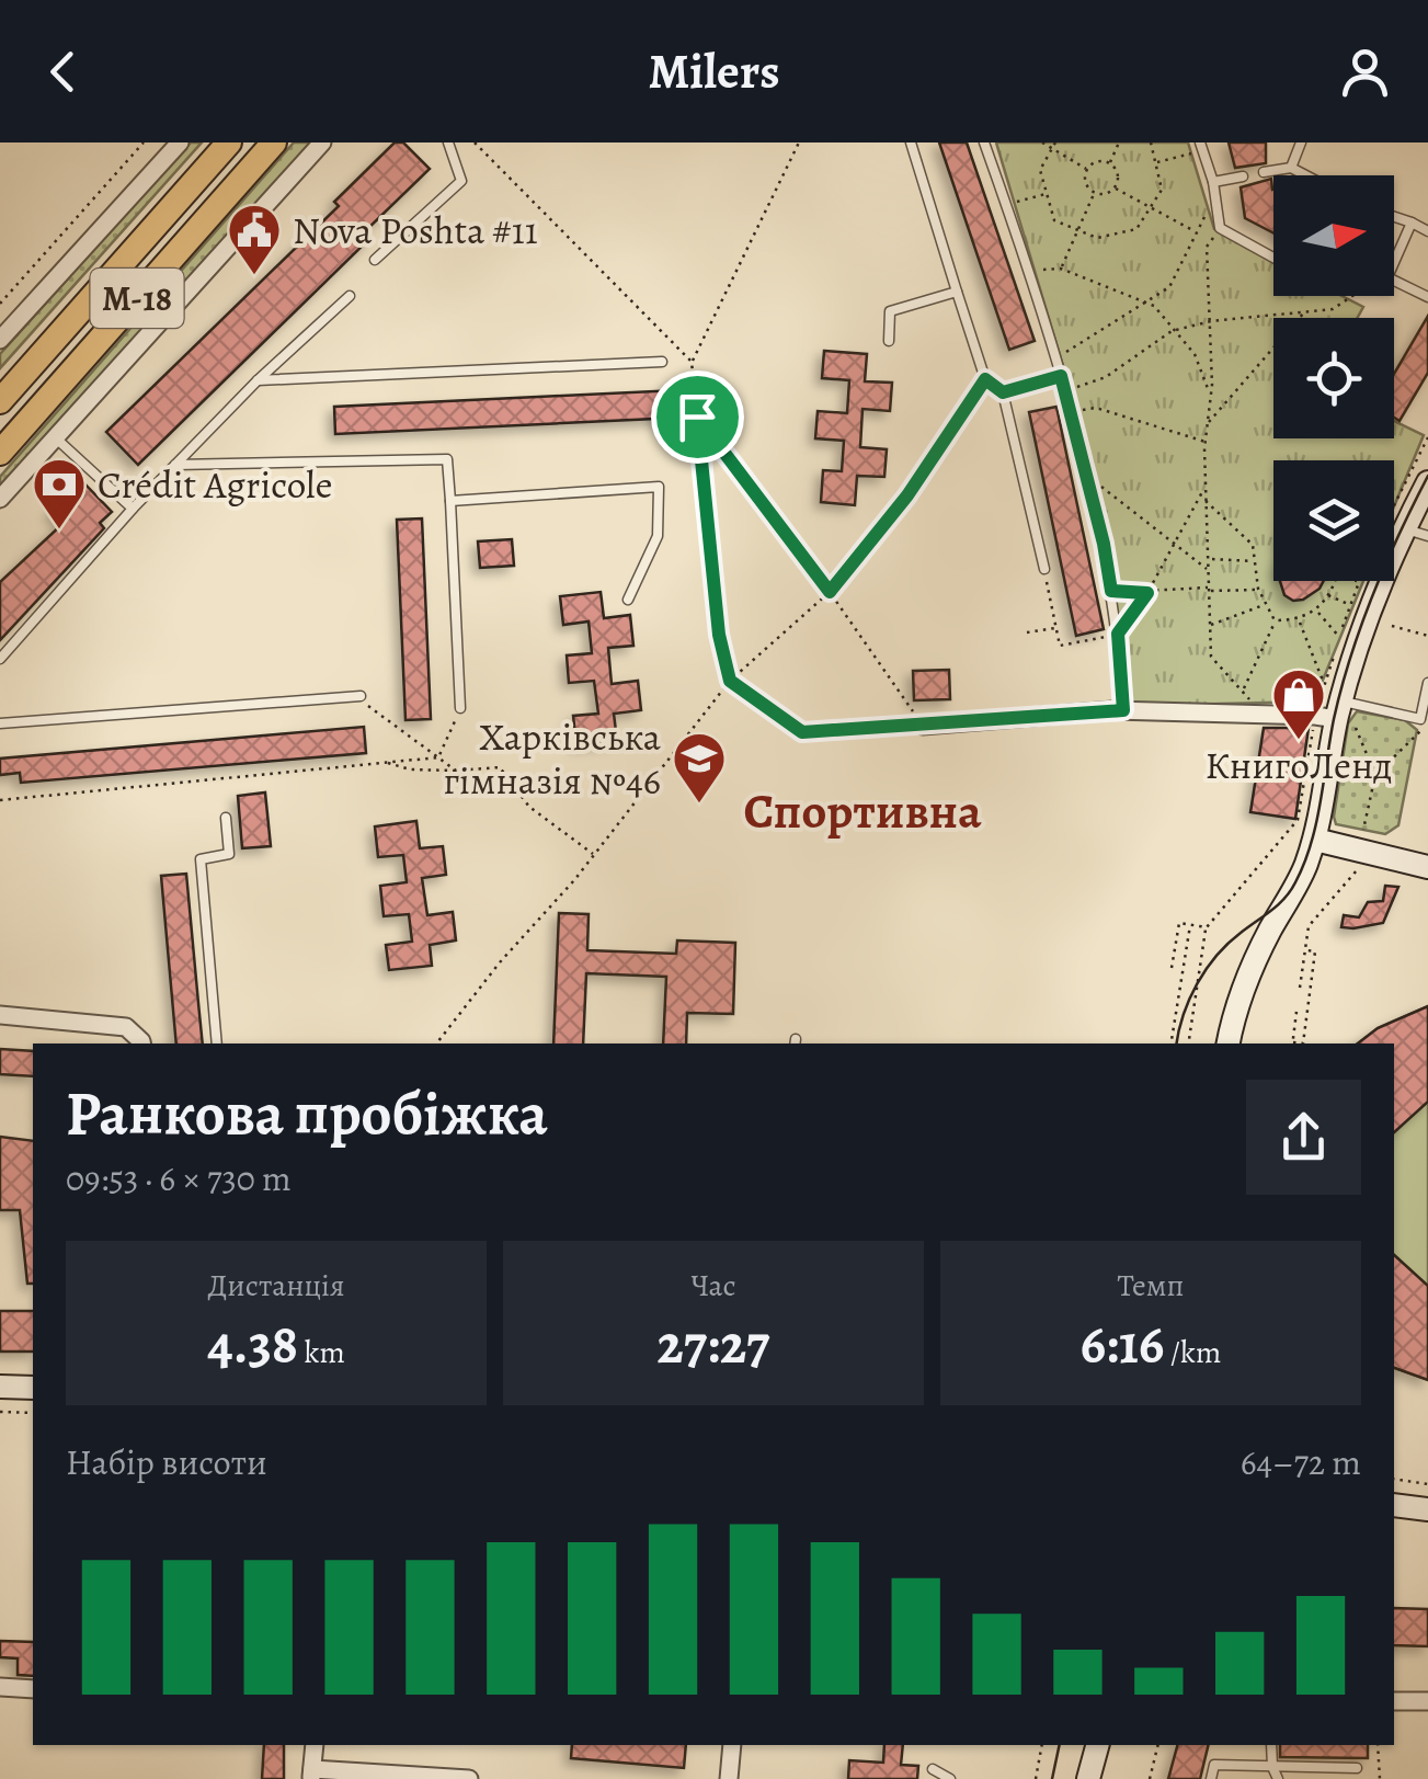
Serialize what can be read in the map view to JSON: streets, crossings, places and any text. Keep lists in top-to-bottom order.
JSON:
{
  "streets": {
    "main road": ["М-18"]
  },
  "districts": ["Спортивна"],
  "places": {
    "public building": ["Nova Poshta #11"],
    "bank": ["Crédit Agricole"],
    "shop": ["КнигоЛенд"],
    "school or university": ["Харківська гімназія №46"]
  },
  "north": "right",
  "page": {
    "header": "Milers",
    "heading": ["Ранкова пробіжка", "09:53 · 6 × 730 m"],
    "stats": [
      ["Дистанція", "4.38 km"],
      ["Час", "27:27"],
      ["Темп", "6:16 /km"]
    ],
    "chart": ["Набір висоти", "64–72 m"]
  }
}
